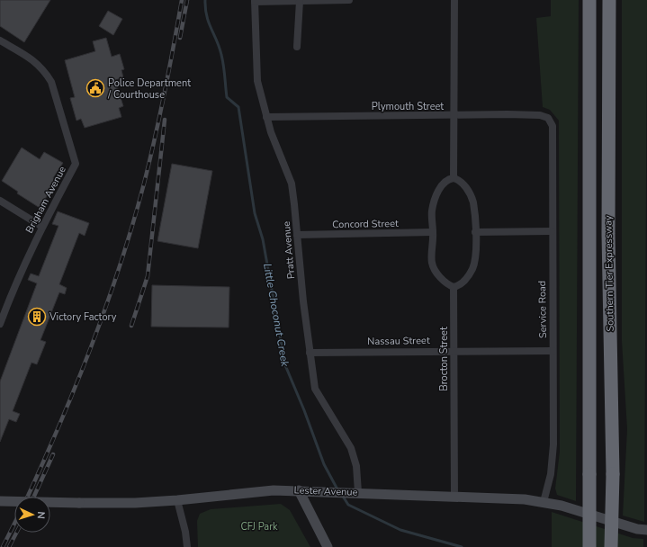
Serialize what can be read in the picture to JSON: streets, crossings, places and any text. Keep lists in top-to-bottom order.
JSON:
{
  "streets": {
    "highway": ["Southern Tier Expressway"],
    "street": [
      "Plymouth Street",
      "Brigham Avenue",
      "Concord Street",
      "Pratt Avenue",
      "Service Road",
      "Nassau Street",
      "Brocton Street",
      "Lester Avenue"
    ]
  },
  "crossings": [
    ["Plymouth Street", "Pratt Avenue"],
    ["Plymouth Street", "Service Road"],
    ["Concord Street", "Pratt Avenue"],
    ["Pratt Avenue", "Nassau Street"],
    ["Pratt Avenue", "Lester Avenue"],
    ["Service Road", "Nassau Street"],
    ["Service Road", "Lester Avenue"],
    ["Nassau Street", "Brocton Street"],
    ["Brocton Street", "Lester Avenue"]
  ],
  "water": ["Little Choconut Creek"],
  "parks": ["CFJ Park"],
  "places": {
    "public building": ["Police Department / Courthouse"],
    "building": ["Victory Factory"]
  },
  "north": "right"
}
